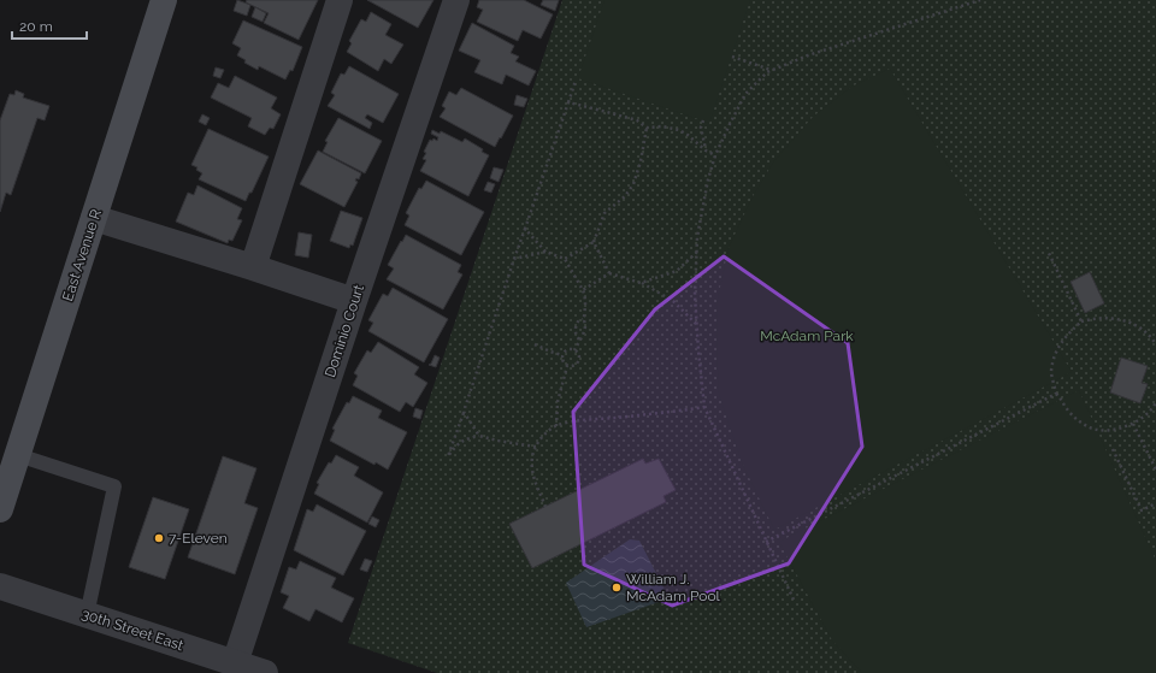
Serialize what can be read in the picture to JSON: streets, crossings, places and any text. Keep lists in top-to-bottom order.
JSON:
{
  "streets": {
    "main road": ["East Avenue R"],
    "street": ["Dominio Court", "30th Street East"]
  },
  "crossings": [
    ["Dominio Court", "30th Street East"]
  ],
  "parks": ["McAdam Park"],
  "places": ["7-Eleven", "William J. McAdam Pool"],
  "scale_bar": "20 m"
}
